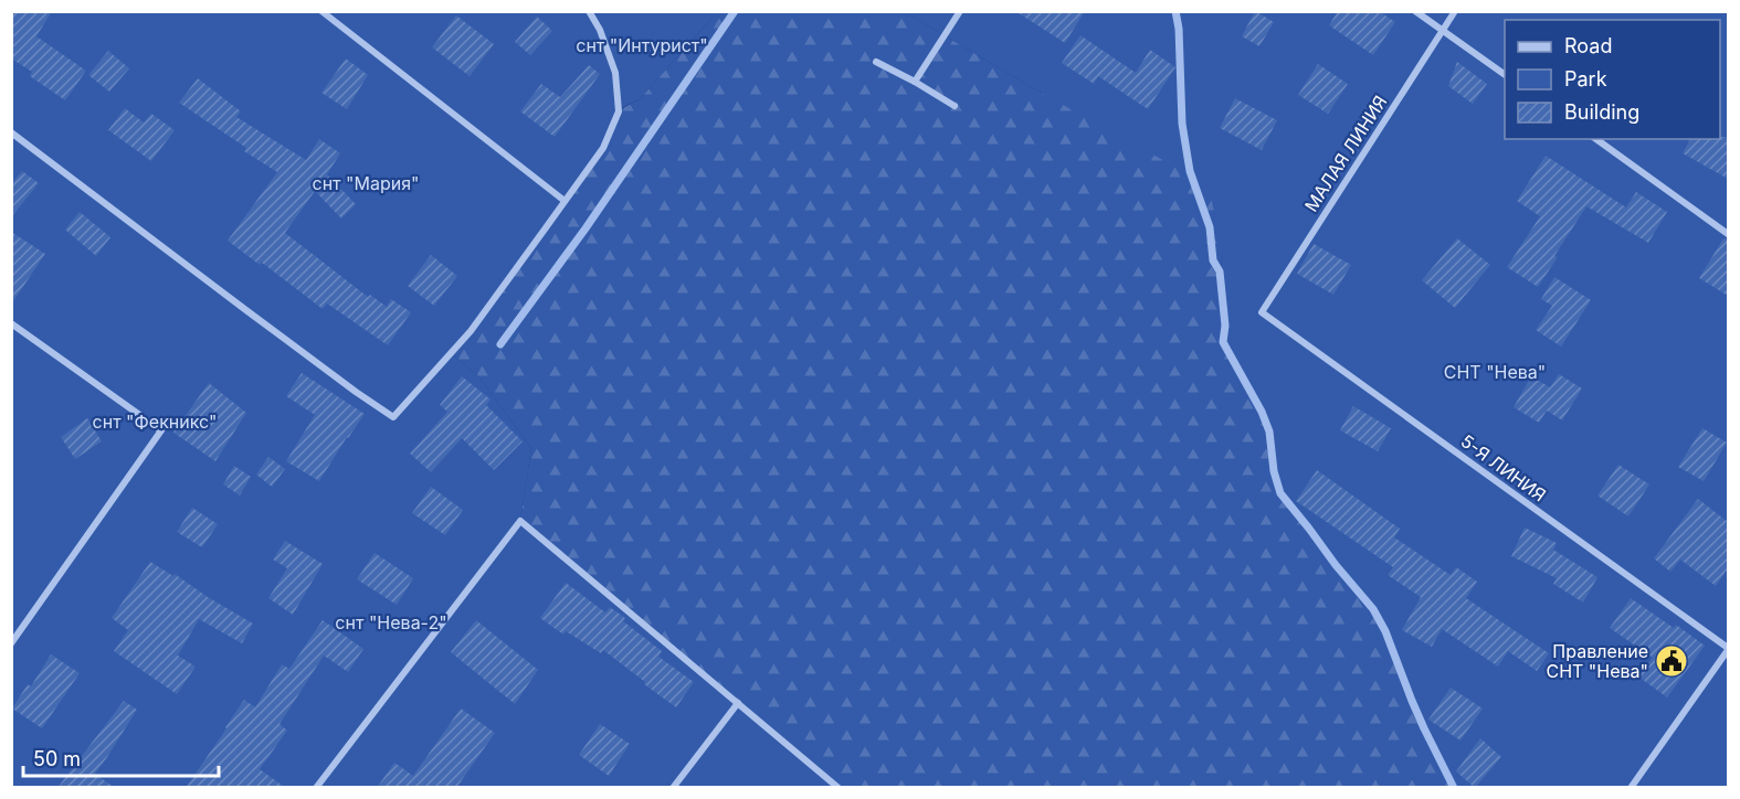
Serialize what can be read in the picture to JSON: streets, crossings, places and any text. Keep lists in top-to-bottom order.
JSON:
{
  "streets": {
    "street": ["МАЛАЯ ЛИНИЯ", "5-Я ЛИНИЯ"]
  },
  "crossings": [
    ["МАЛАЯ ЛИНИЯ", "5-Я ЛИНИЯ"]
  ],
  "parks": [
    "снт \"Интурист\"",
    "снт \"Мария\"",
    "СНТ \"Нева\"",
    "снт \"Фекникс\"",
    "снт \"Нева-2\""
  ],
  "places": {
    "public building": ["Правление СНТ \"Нева\""]
  },
  "legend": ["Road", "Park", "Building"],
  "scale_bar": "50 m"
}
